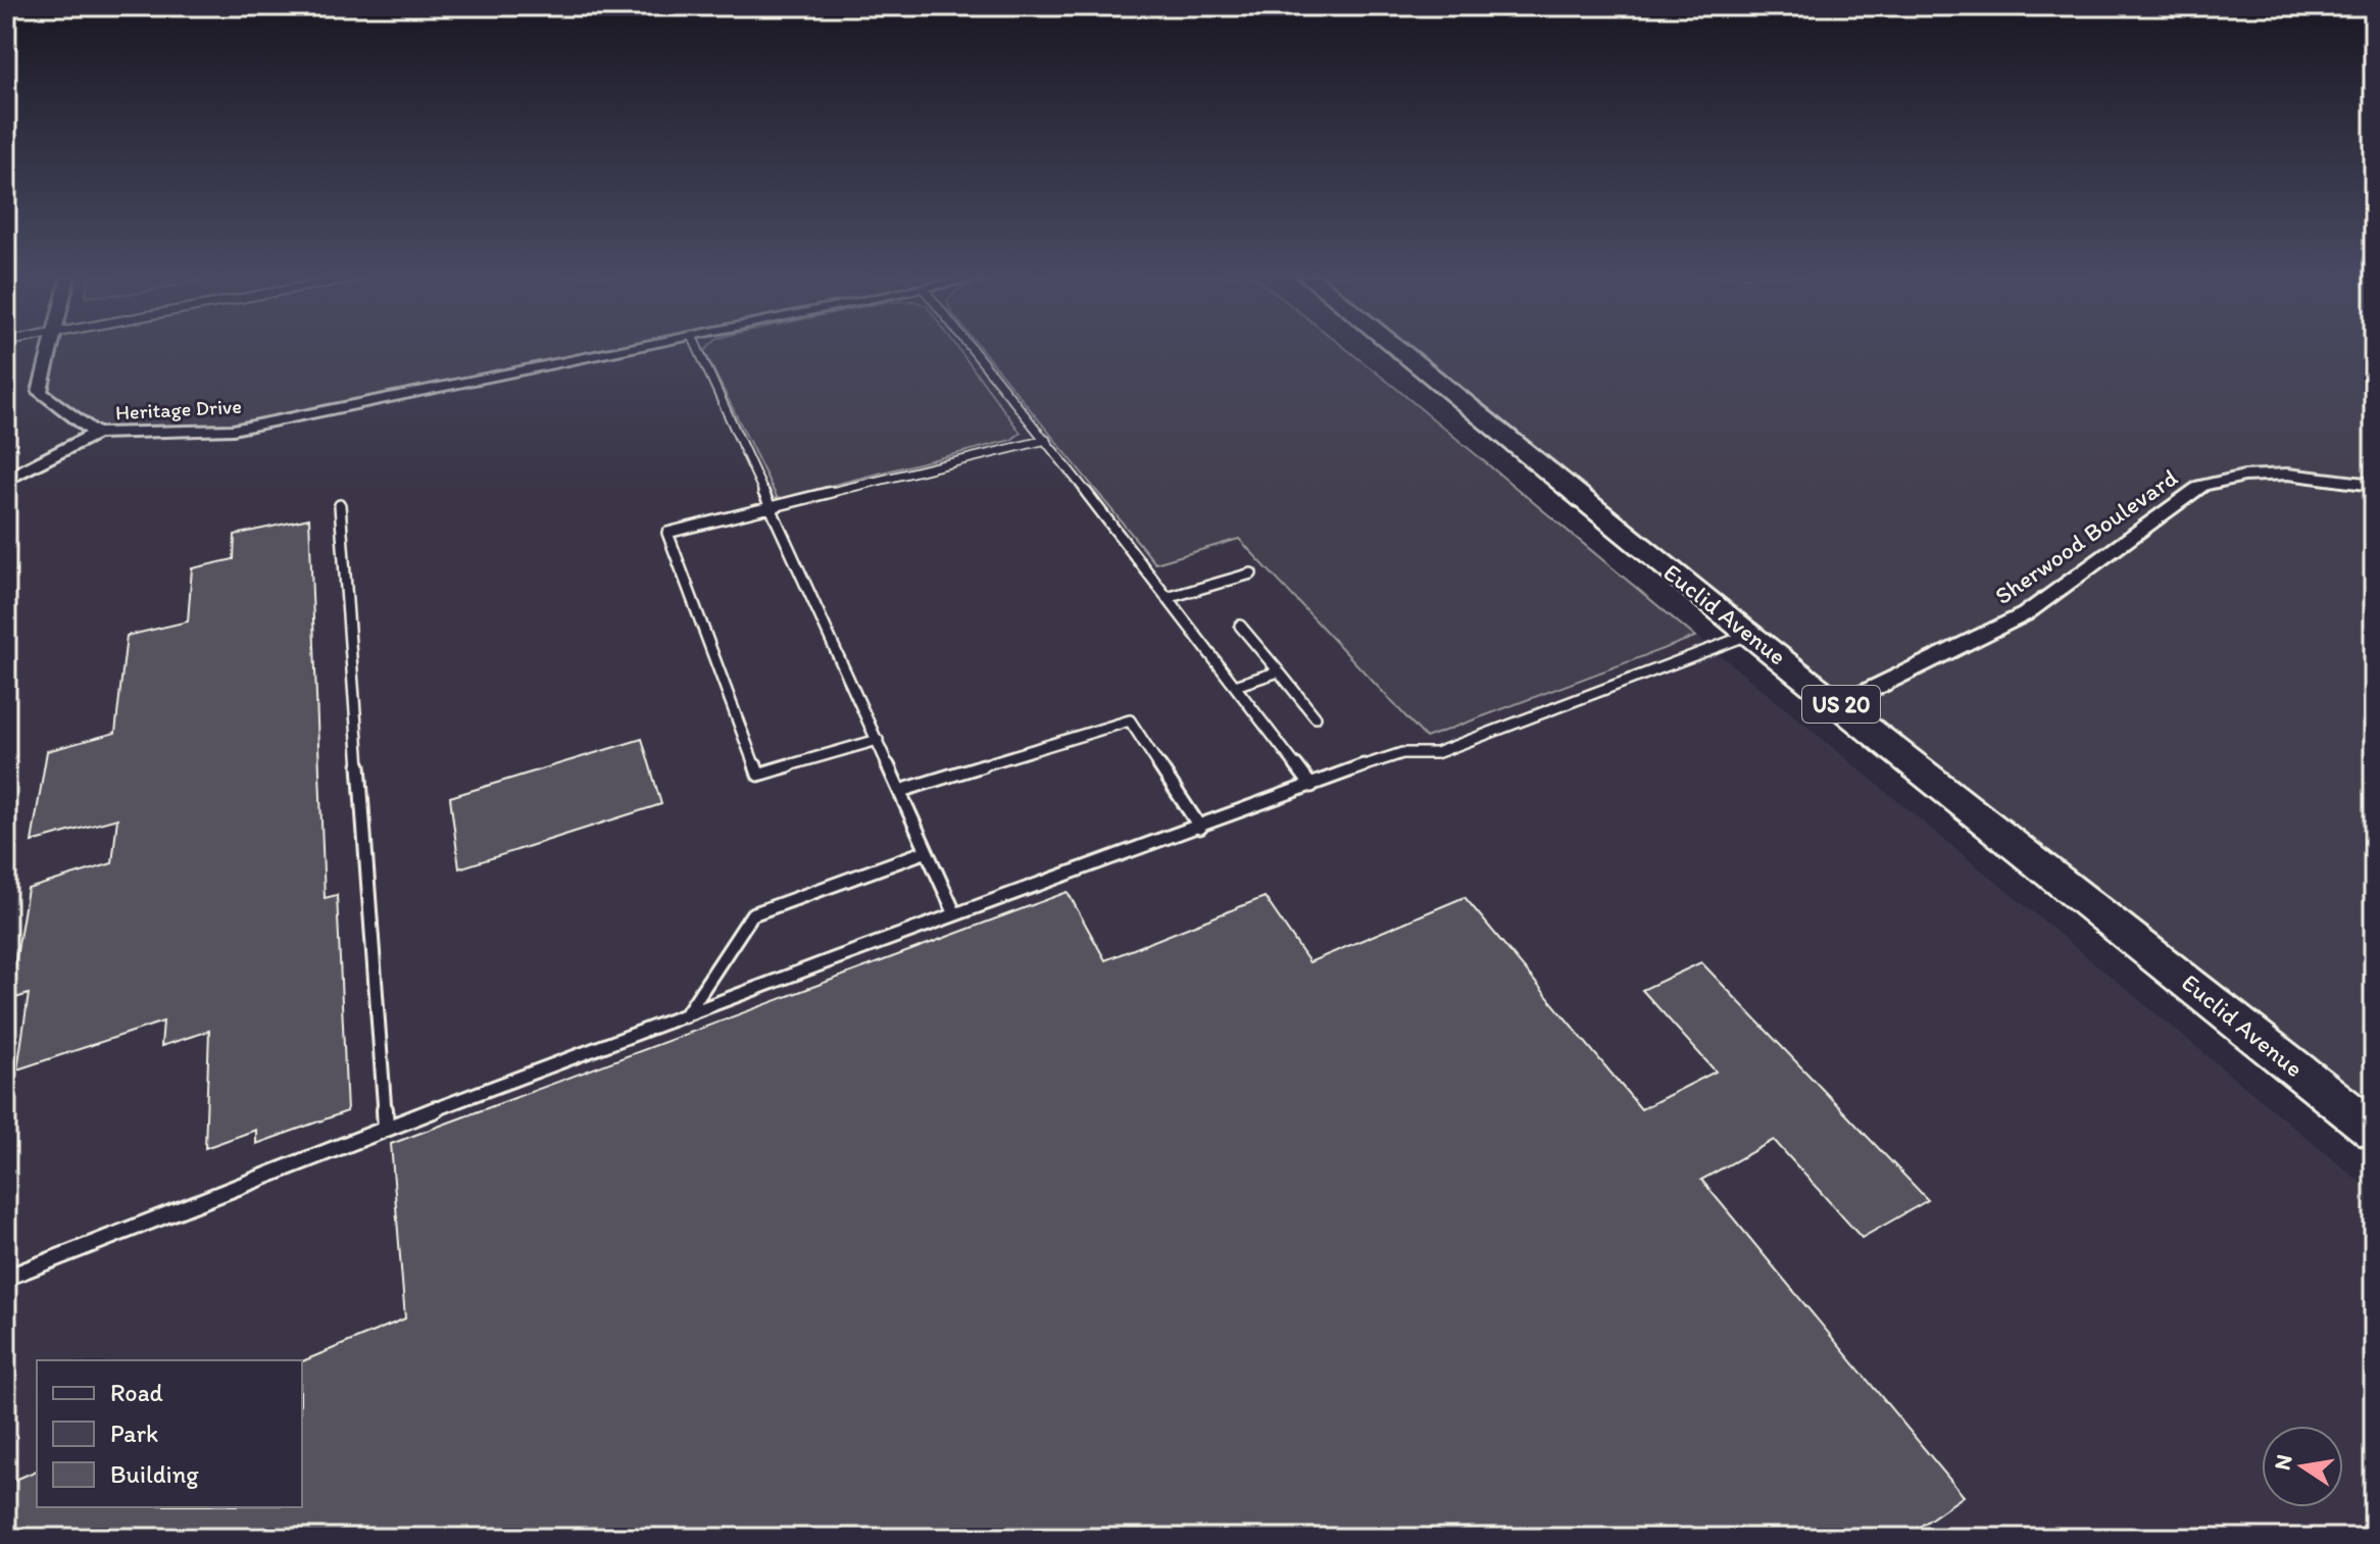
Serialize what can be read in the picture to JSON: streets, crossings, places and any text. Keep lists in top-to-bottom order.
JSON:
{
  "streets": {
    "main road": ["Euclid Avenue", "US 20"],
    "street": ["Heritage Drive", "Sherwood Boulevard"]
  },
  "crossings": [
    ["Sherwood Boulevard", "Euclid Avenue"]
  ],
  "legend": ["Road", "Park", "Building"],
  "north": "left"
}
